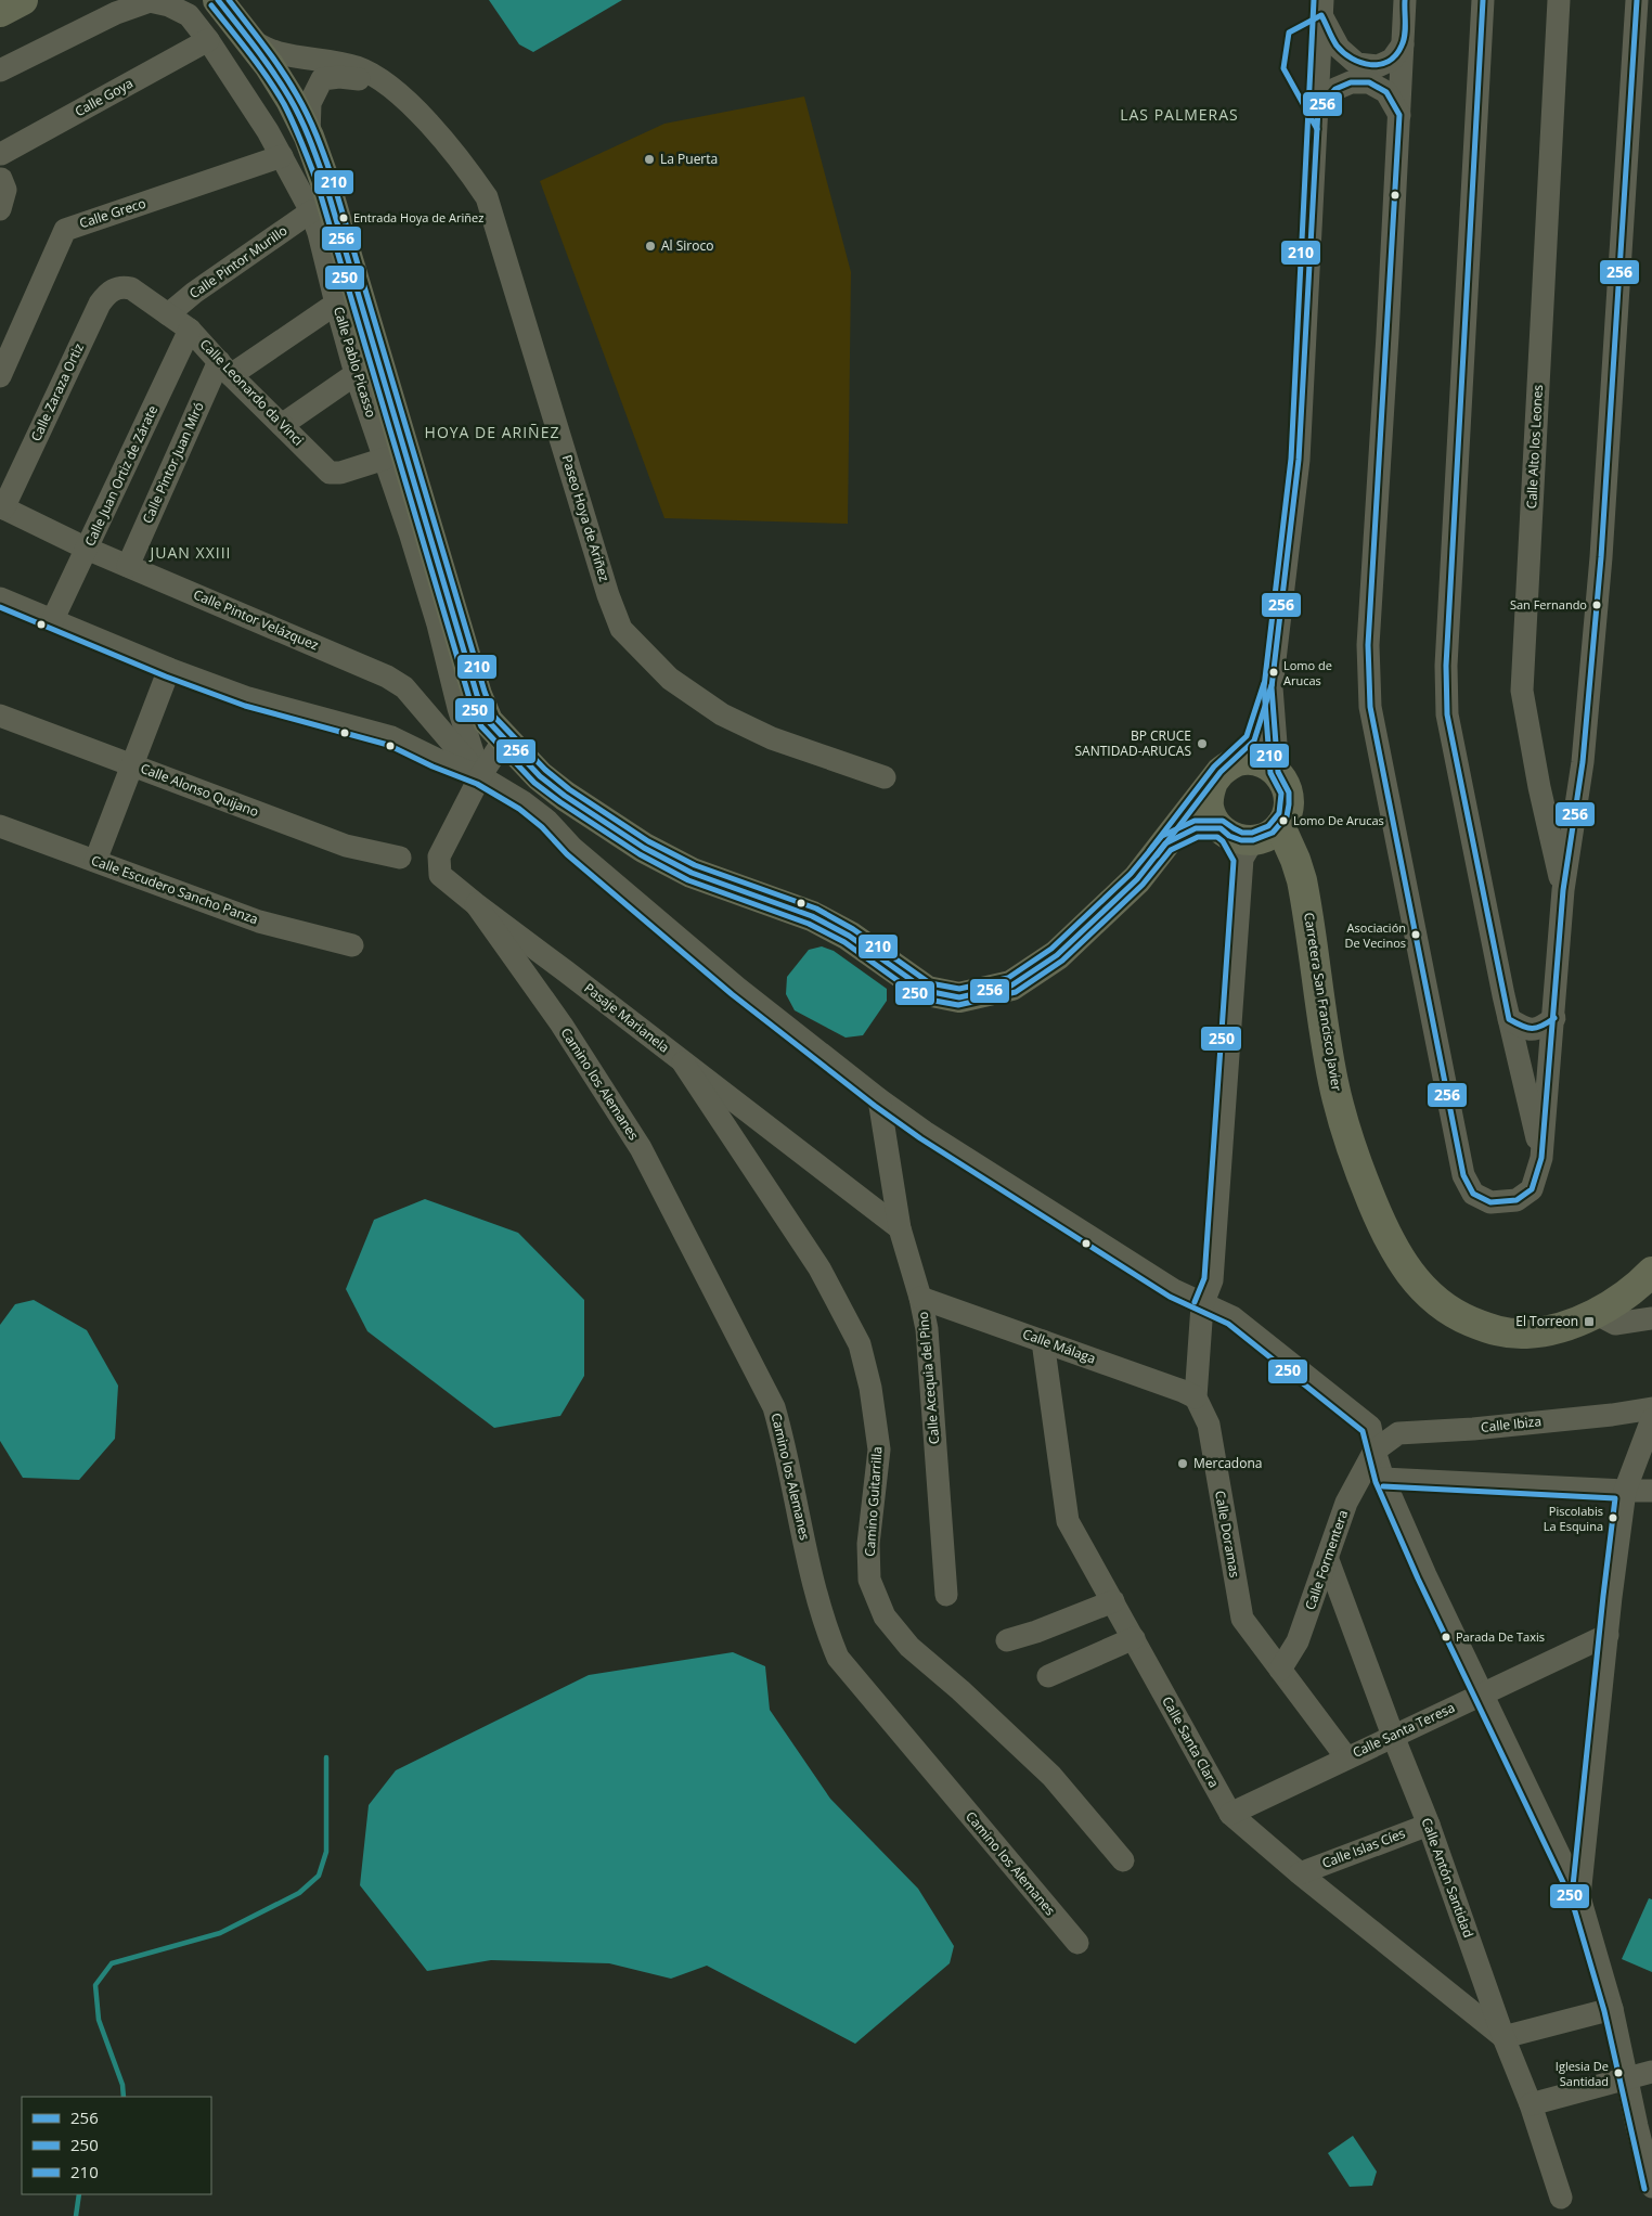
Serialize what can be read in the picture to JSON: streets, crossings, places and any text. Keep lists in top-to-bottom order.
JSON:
{
  "streets": {
    "main road": ["Carretera San Francisco Javier"],
    "street": [
      "Calle Goya",
      "Calle Greco",
      "Calle Pintor Murillo",
      "Calle Pablo Picasso",
      "Calle Zaraza Ortiz",
      "Calle Leonardo da Vinci",
      "Calle Alto los Leones",
      "Calle Pintor Juan Miró",
      "Calle Juan Ortiz de Zárate",
      "Paseo Hoya de Ariñez",
      "Calle Pintor Velázquez",
      "Calle Alonso Quijano",
      "Calle Escudero Sancho Panza",
      "Pasaje Marianela",
      "Camino los Alemanes",
      "Calle Málaga",
      "Calle Acequia del Pino",
      "Calle Ibiza",
      "Camino Guitarrilla",
      "Calle Doramas",
      "Calle Formentera",
      "Calle Santa Teresa",
      "Calle Santa Clara",
      "Calle Islas Cíes",
      "Calle Antón Santidad"
    ]
  },
  "crossings": [
    ["Calle Goya", "Calle Pablo Picasso"],
    ["Calle Greco", "Calle Pablo Picasso"],
    ["Calle Pintor Murillo", "Calle Pablo Picasso"],
    ["Calle Pintor Murillo", "Calle Leonardo da Vinci"],
    ["Calle Pablo Picasso", "Calle Leonardo da Vinci"],
    ["Calle Pablo Picasso", "Calle Pintor Velázquez"],
    ["Calle Pablo Picasso", "Pasaje Marianela"],
    ["Calle Zaraza Ortiz", "Calle Leonardo da Vinci"],
    ["Calle Zaraza Ortiz", "Calle Pintor Velázquez"],
    ["Calle Leonardo da Vinci", "Calle Pintor Juan Miró"],
    ["Calle Leonardo da Vinci", "Calle Juan Ortiz de Zárate"],
    ["Calle Pintor Juan Miró", "Calle Pintor Velázquez"],
    ["Calle Juan Ortiz de Zárate", "Calle Pintor Velázquez"],
    ["Calle Pintor Velázquez", "Pasaje Marianela"],
    ["Carretera San Francisco Javier", "Calle Doramas"],
    ["Pasaje Marianela", "Camino los Alemanes"],
    ["Pasaje Marianela", "Calle Acequia del Pino"],
    ["Pasaje Marianela", "Camino Guitarrilla"],
    ["Calle Málaga", "Calle Acequia del Pino"],
    ["Calle Málaga", "Calle Doramas"],
    ["Calle Málaga", "Calle Santa Clara"],
    ["Calle Ibiza", "Calle Formentera"],
    ["Calle Doramas", "Calle Formentera"],
    ["Calle Doramas", "Calle Santa Teresa"],
    ["Calle Formentera", "Calle Antón Santidad"],
    ["Calle Santa Teresa", "Calle Santa Clara"],
    ["Calle Santa Teresa", "Calle Antón Santidad"],
    ["Calle Santa Clara", "Calle Islas Cíes"],
    ["Calle Santa Clara", "Calle Antón Santidad"],
    ["Calle Islas Cíes", "Calle Antón Santidad"]
  ],
  "districts": ["LAS PALMERAS", "HOYA DE ARIÑEZ", "JUAN XXIII"],
  "places": {
    "other": [
      "La Puerta",
      "Entrada Hoya de Ariñez",
      "Al Siroco",
      "San Fernando",
      "Lomo de Arucas",
      "BP CRUCE SANTIDAD-ARUCAS",
      "Lomo De Arucas",
      "Asociación De Vecinos",
      "Mercadona",
      "Piscolabis La Esquina",
      "Parada De Taxis",
      "Iglesia De Santidad"
    ],
    "transit": ["El Torreon"]
  },
  "lines": ["transit line 256", "transit line 210", "transit line 250"],
  "legend": ["256", "250", "210"]
}
